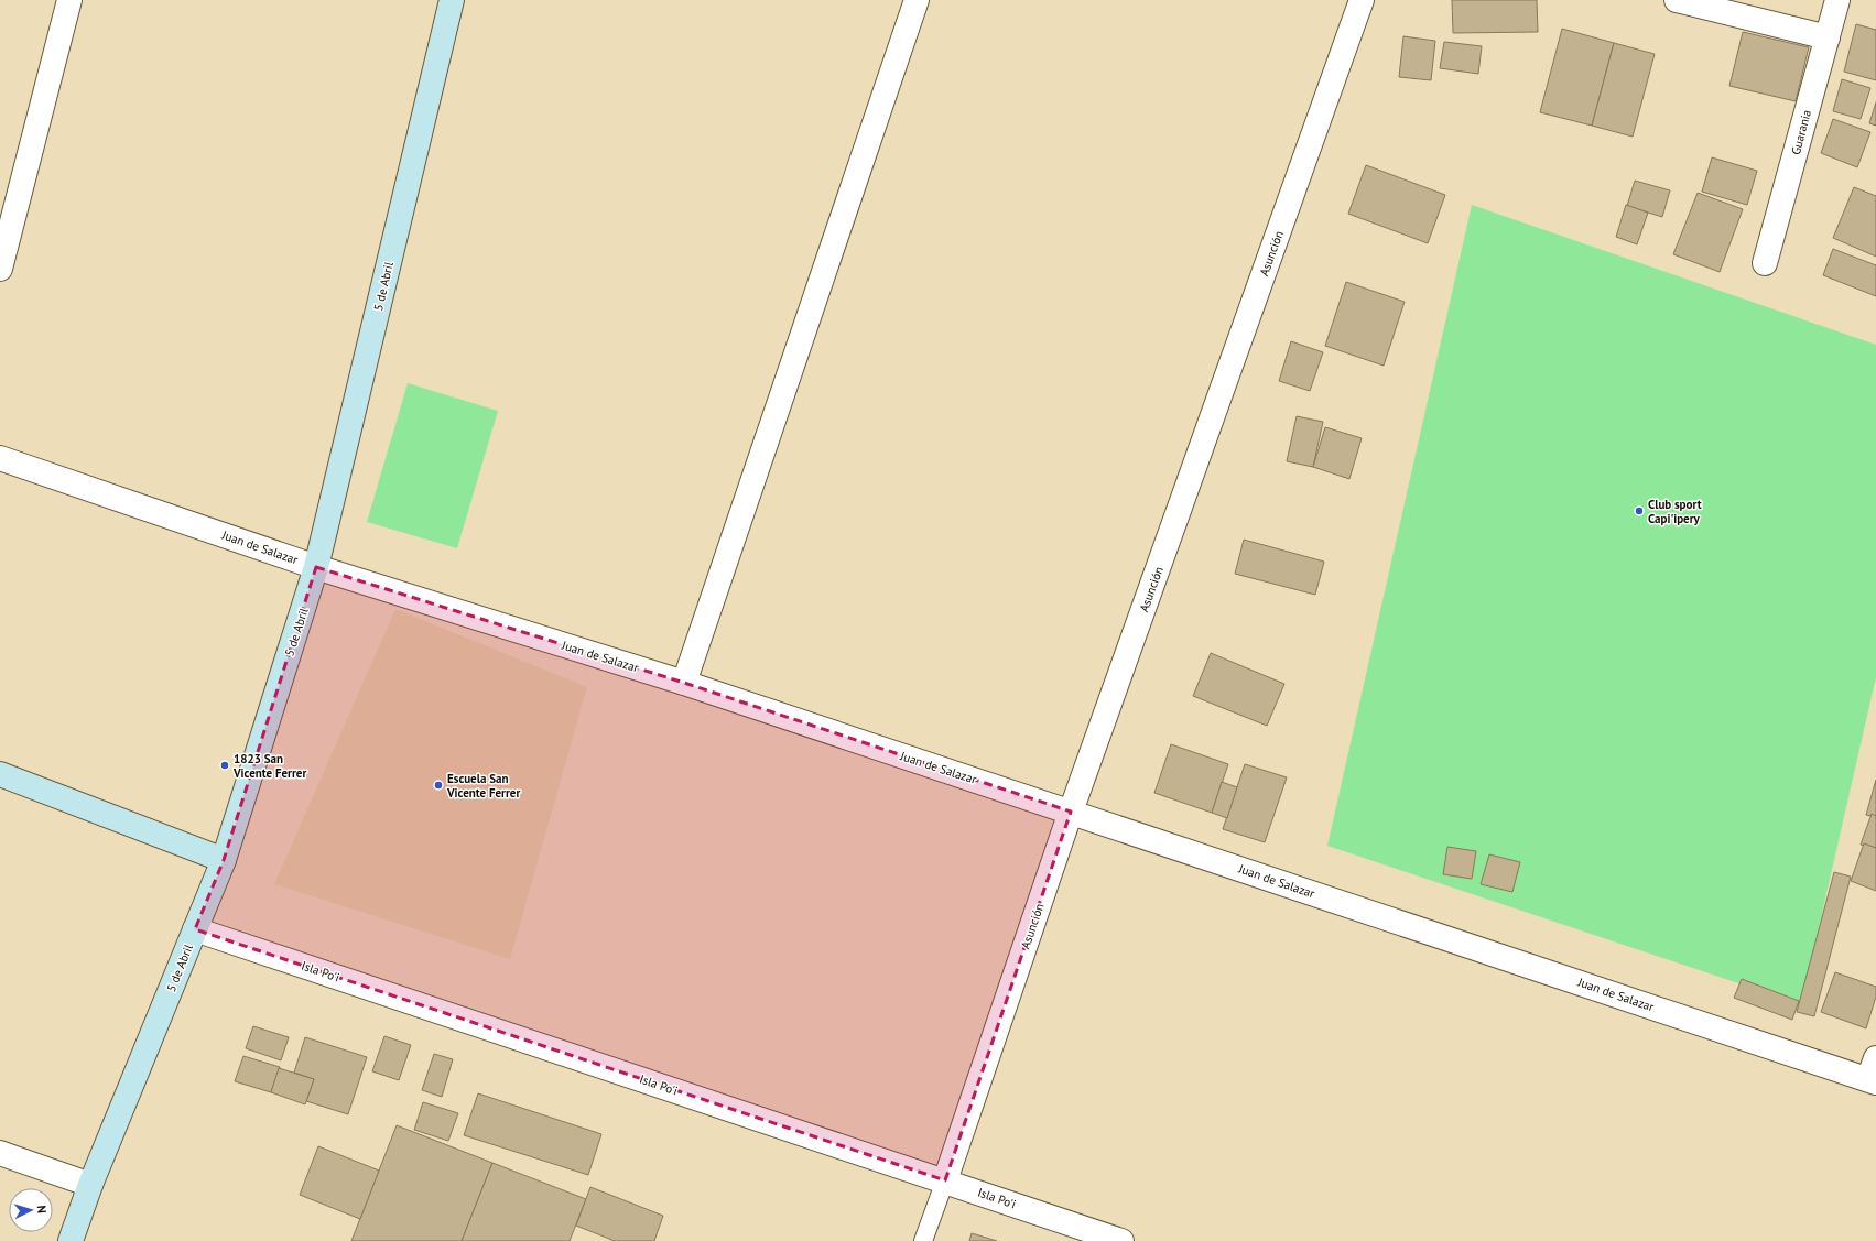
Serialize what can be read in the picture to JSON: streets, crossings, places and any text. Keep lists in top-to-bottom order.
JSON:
{
  "streets": {
    "street": [
      "Guarania",
      "Asunción",
      "5 de Abril",
      "Juan de Salazar",
      "Isla Po'i"
    ]
  },
  "crossings": [
    ["Asunción", "Juan de Salazar"],
    ["Asunción", "Isla Po'i"],
    ["5 de Abril", "Juan de Salazar"],
    ["5 de Abril", "Isla Po'i"]
  ],
  "places": ["Club sport Capi'ipery", "1823 San Vicente Ferrer", "Escuela San Vicente Ferrer"],
  "north": "right"
}
